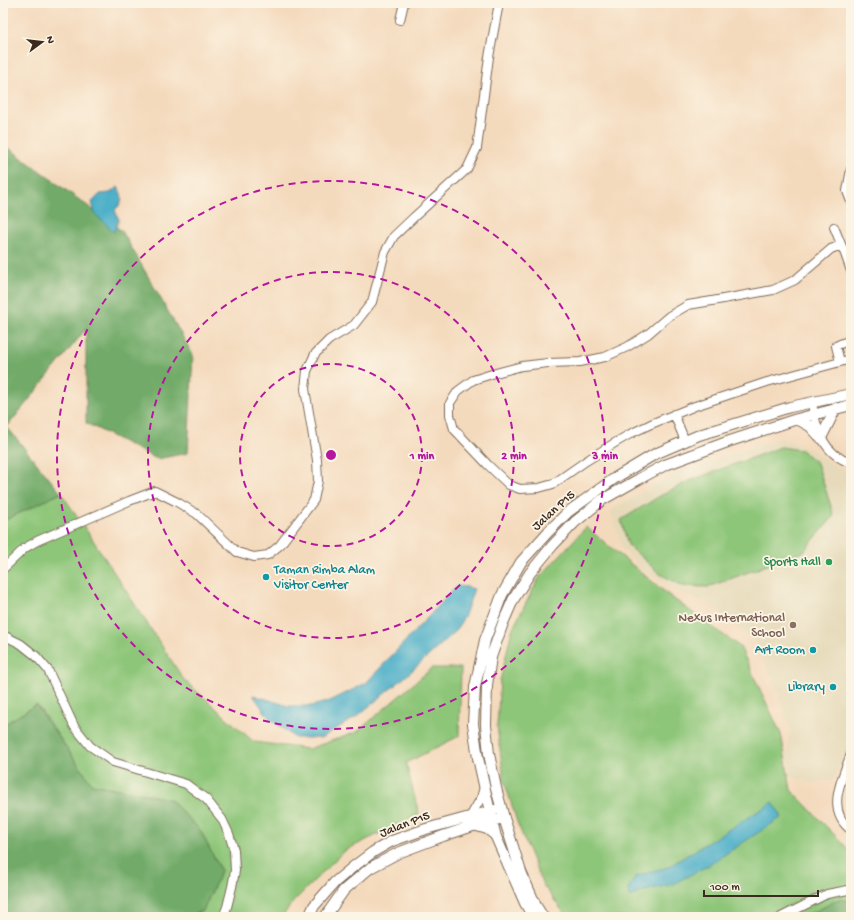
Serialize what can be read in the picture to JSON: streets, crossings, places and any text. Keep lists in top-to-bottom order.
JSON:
{
  "streets": {
    "street": ["Jalan P15"]
  },
  "places": [
    "Sports Hall",
    "Taman Rimba Alam Visitor Center",
    "Nexus International School",
    "Art Room",
    "Library"
  ],
  "scale_bar": "100 m",
  "north": "right",
  "rings": ["1 min", "2 min", "3 min"]
}
